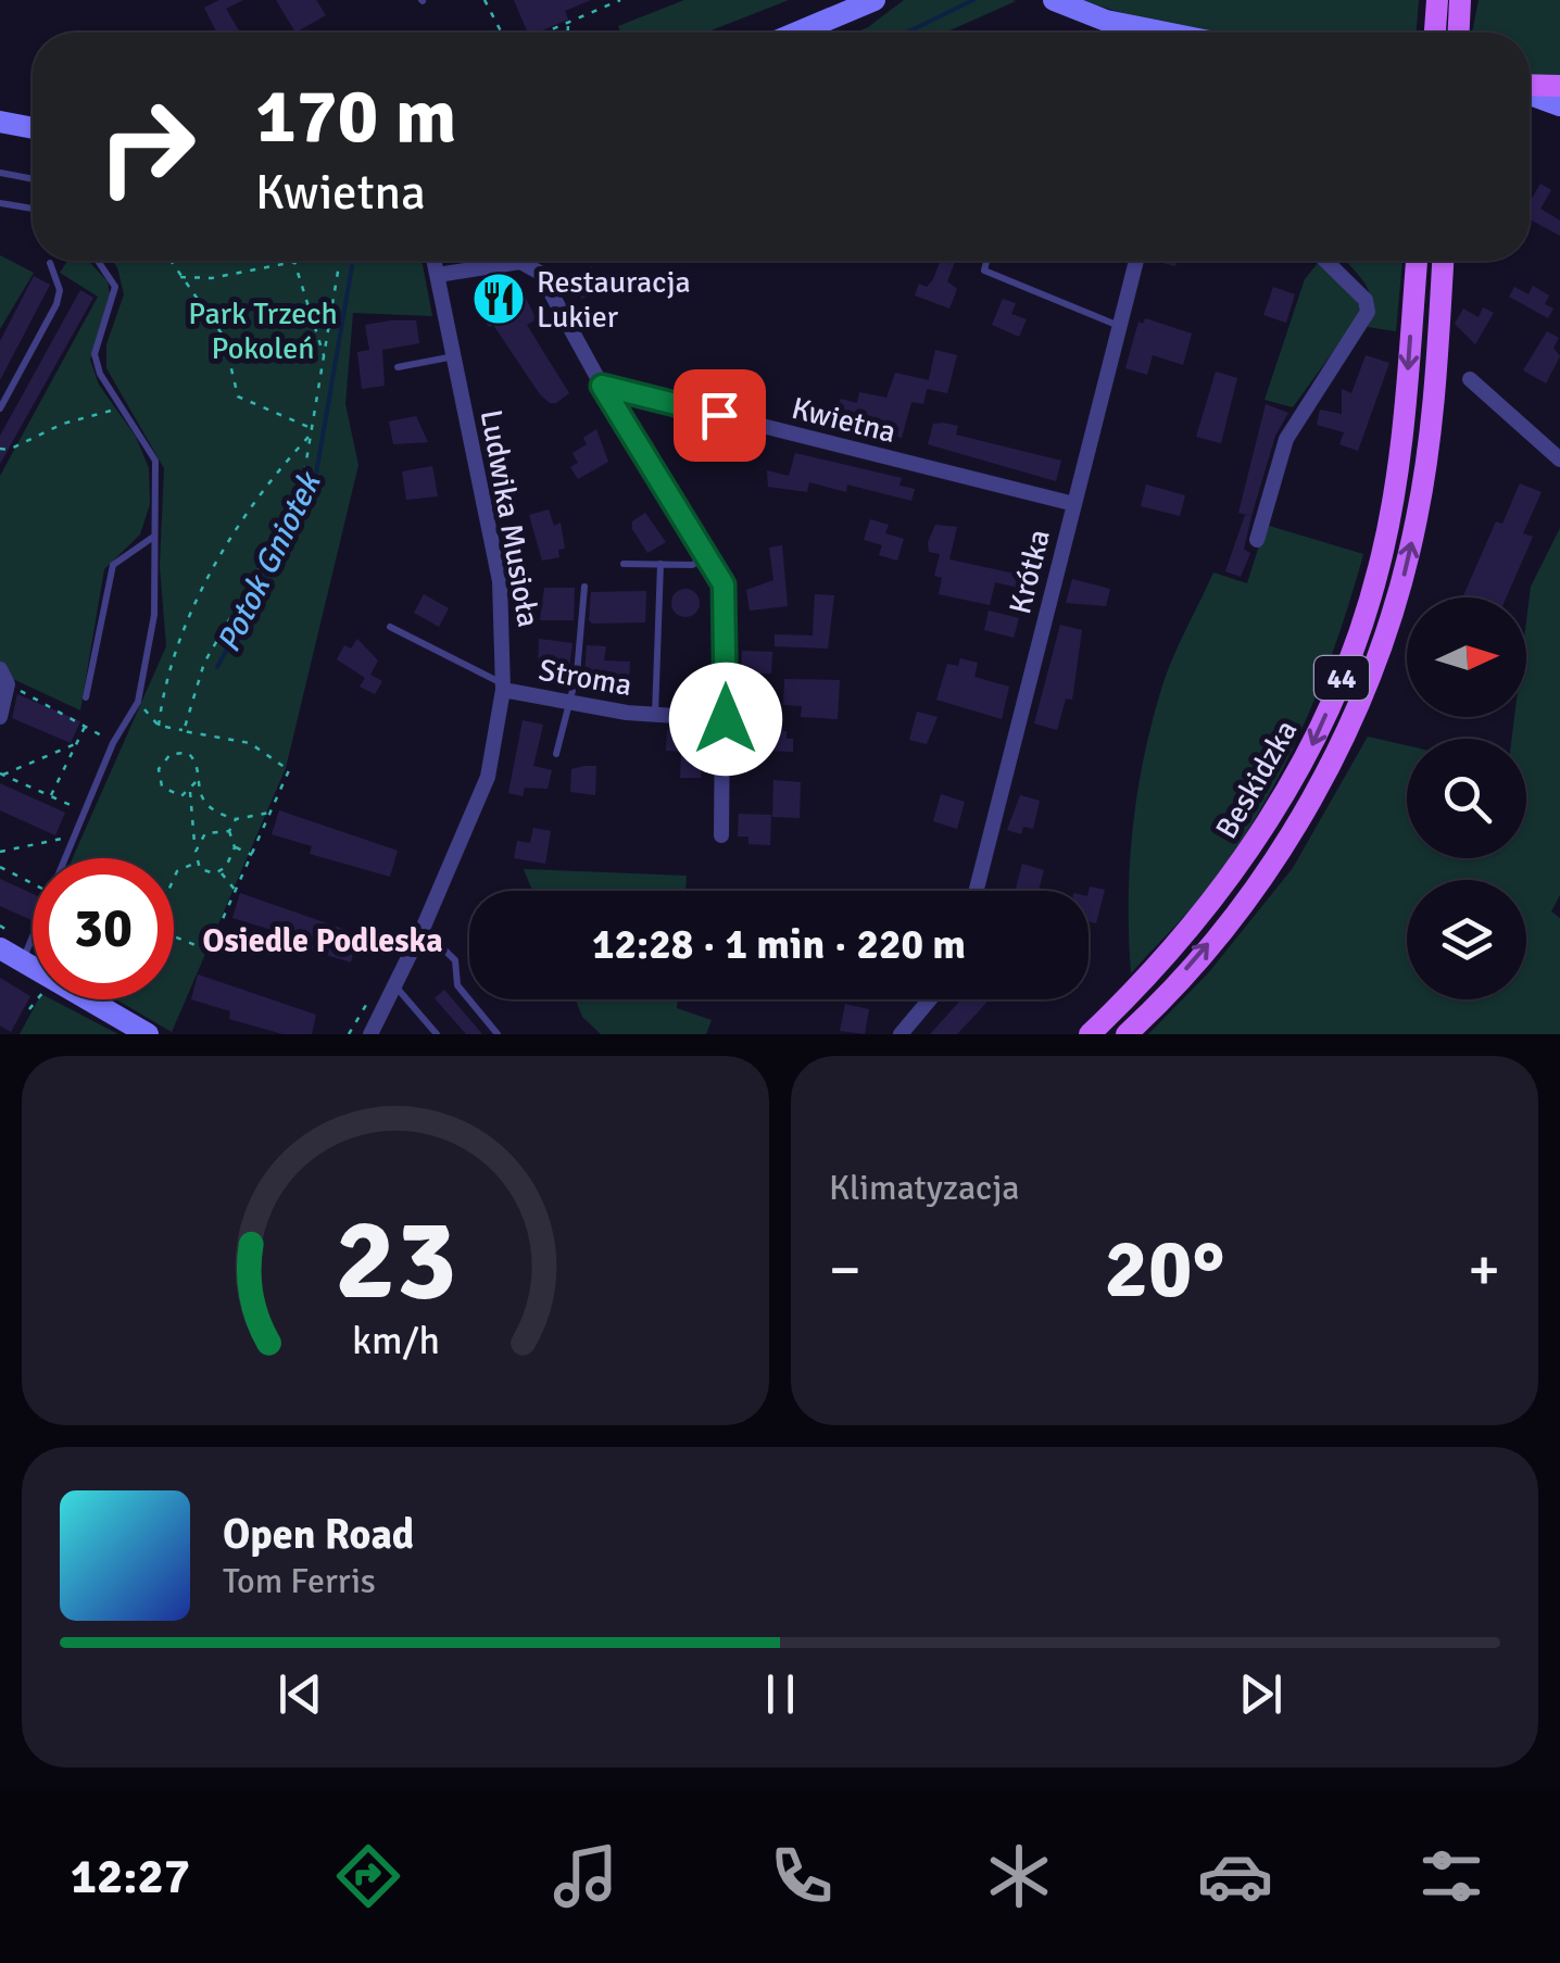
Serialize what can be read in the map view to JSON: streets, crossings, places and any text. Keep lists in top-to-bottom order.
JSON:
{
  "streets": {
    "main road": ["44", "Beskidzka"],
    "street": [
      "Kwietna",
      "Ludwika Musioła",
      "Krótka",
      "Stroma"
    ]
  },
  "crossings": [
    ["Kwietna", "Krótka"],
    ["Ludwika Musioła", "Stroma"]
  ],
  "districts": ["Osiedle Podleska"],
  "water": ["Potok Gniotek"],
  "parks": ["Park Trzech Pokoleń"],
  "places": {
    "restaurant": ["Restauracja Lukier"]
  },
  "north": "right",
  "page": {
    "turn": ["170 m", "Kwietna"],
    "limit": "30",
    "trip": "12:28 · 1 min · 220 m",
    "tile": "Klimatyzacja",
    "heat": ["−", "20°", "+"],
    "song": ["Open Road", "Tom Ferris"],
    "tabs": "12:27",
    "gauge": ["23", "km/h"]
  }
}
